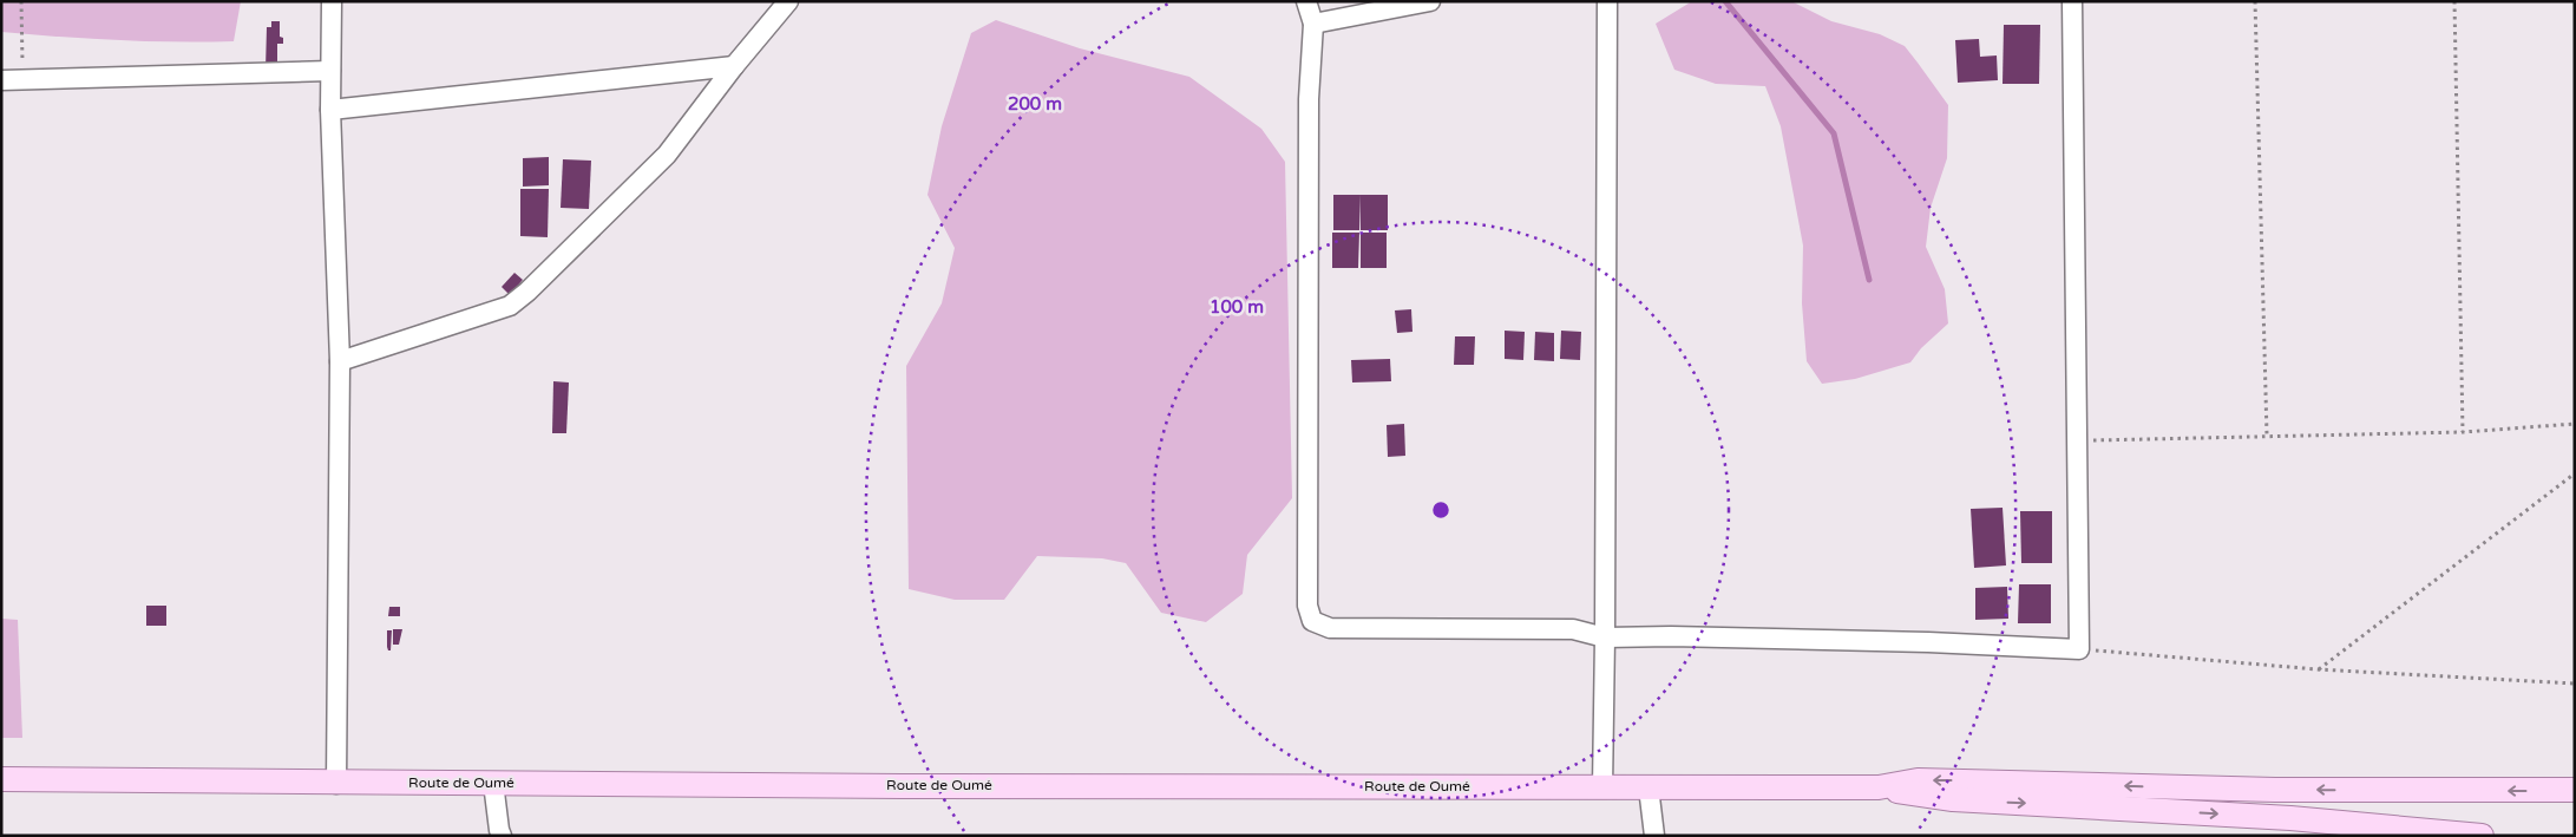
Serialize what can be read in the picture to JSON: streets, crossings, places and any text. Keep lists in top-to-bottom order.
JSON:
{
  "streets": {
    "main road": ["Route de Oumé"]
  },
  "rings": ["200 m", "100 m"]
}
